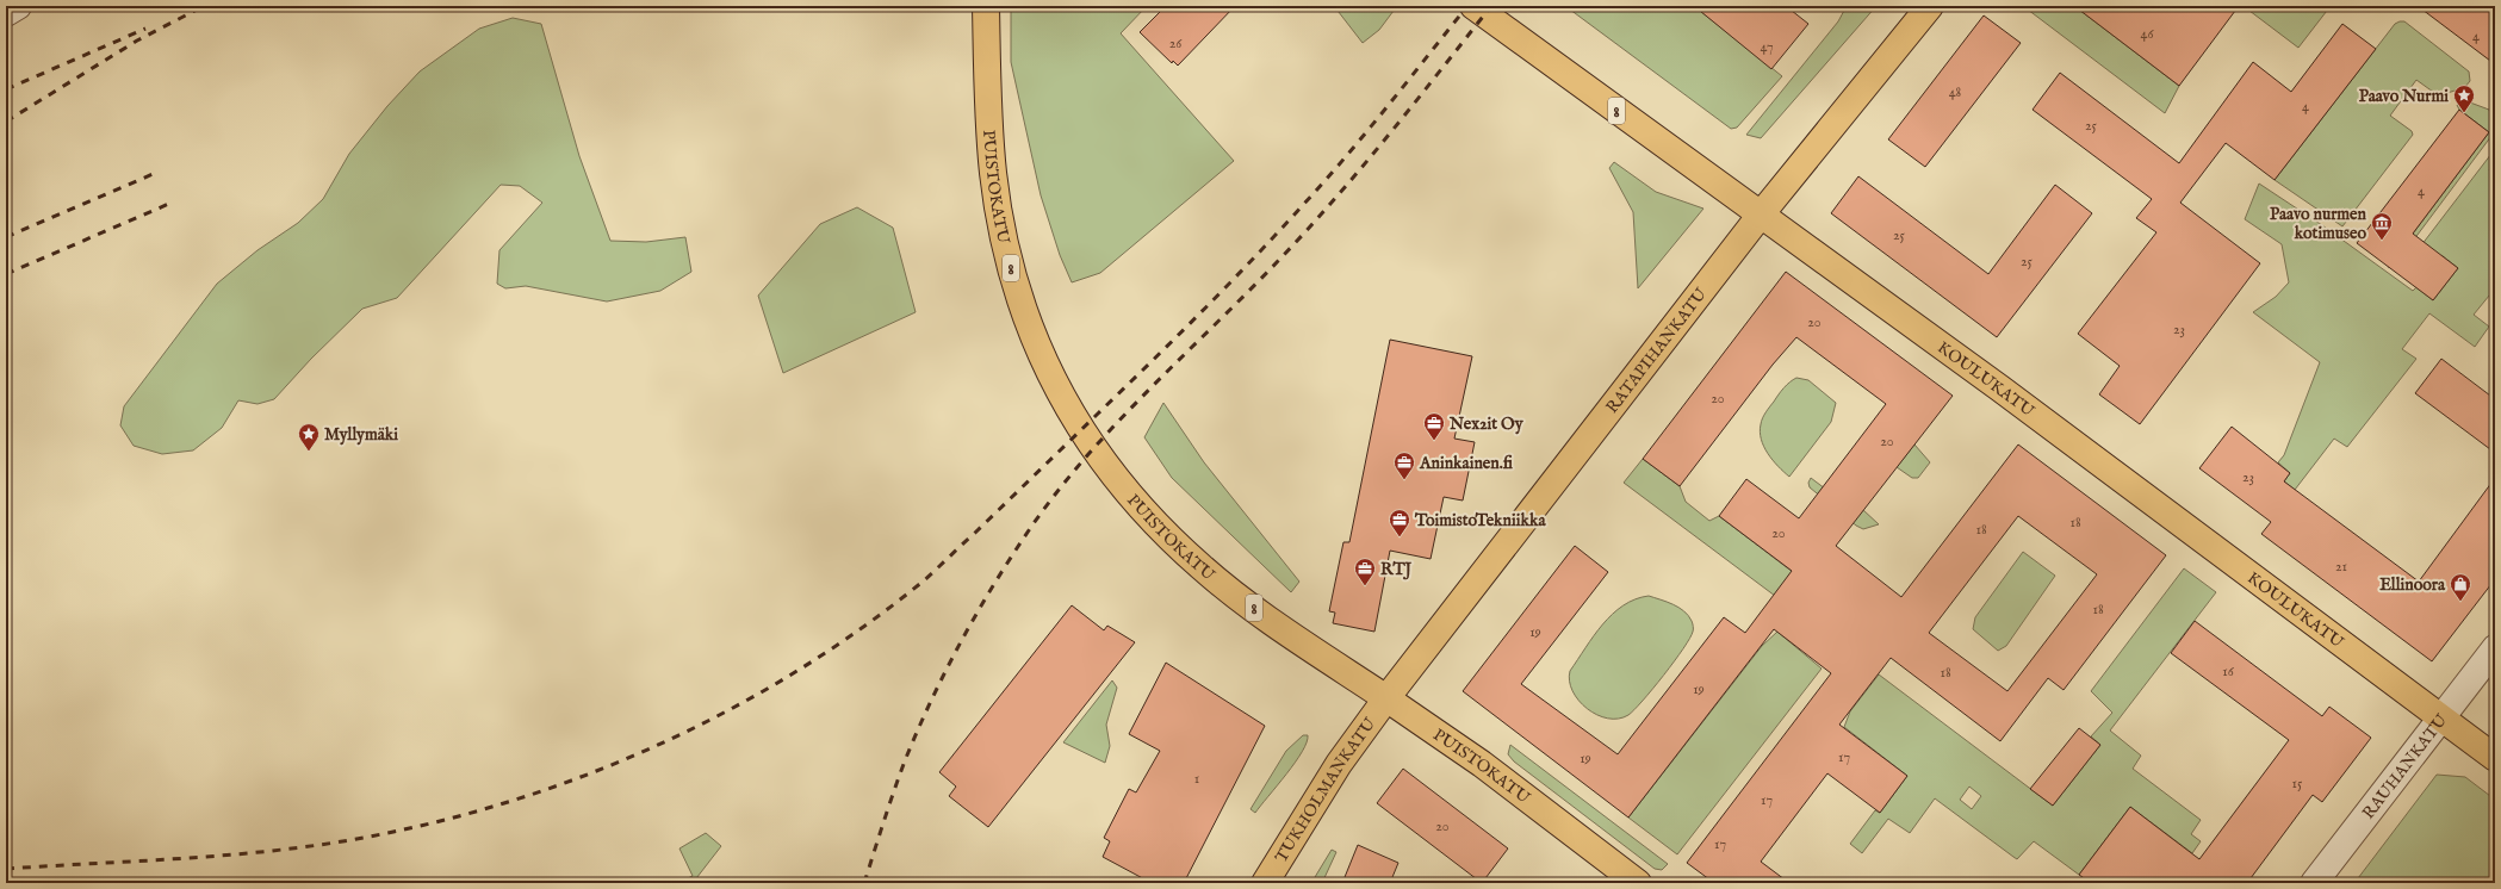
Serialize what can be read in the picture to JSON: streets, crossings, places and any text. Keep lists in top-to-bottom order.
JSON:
{
  "streets": {
    "main road": [
      "8",
      "PUISTOKATU",
      "RATAPIHANKATU",
      "KOULUKATU",
      "TUKHOLMANKATU"
    ],
    "street": ["RAUHANKATU"]
  },
  "crossings": [
    ["PUISTOKATU", "RATAPIHANKATU"],
    ["PUISTOKATU", "TUKHOLMANKATU"],
    ["RATAPIHANKATU", "KOULUKATU"],
    ["RATAPIHANKATU", "TUKHOLMANKATU"],
    ["KOULUKATU", "RAUHANKATU"]
  ],
  "places": {
    "place": ["Paavo Nurmi", "Myllymäki"],
    "museum": ["Paavo nurmen kotimuseo"],
    "office": [
      "Nex2it Oy",
      "Aninkainen.fi",
      "ToimistoTekniikka",
      "RTJ"
    ],
    "shop": ["Ellinoora"]
  },
  "house_numbers": [
    "46",
    "4",
    "26",
    "47",
    "48",
    "4",
    "25",
    "4",
    "25",
    "25",
    "20",
    "23",
    "20",
    "20",
    "23",
    "18",
    "18",
    "20",
    "21",
    "18",
    "19",
    "16",
    "18",
    "19",
    "17",
    "19",
    "1",
    "15",
    "17",
    "20",
    "17"
  ]
}
